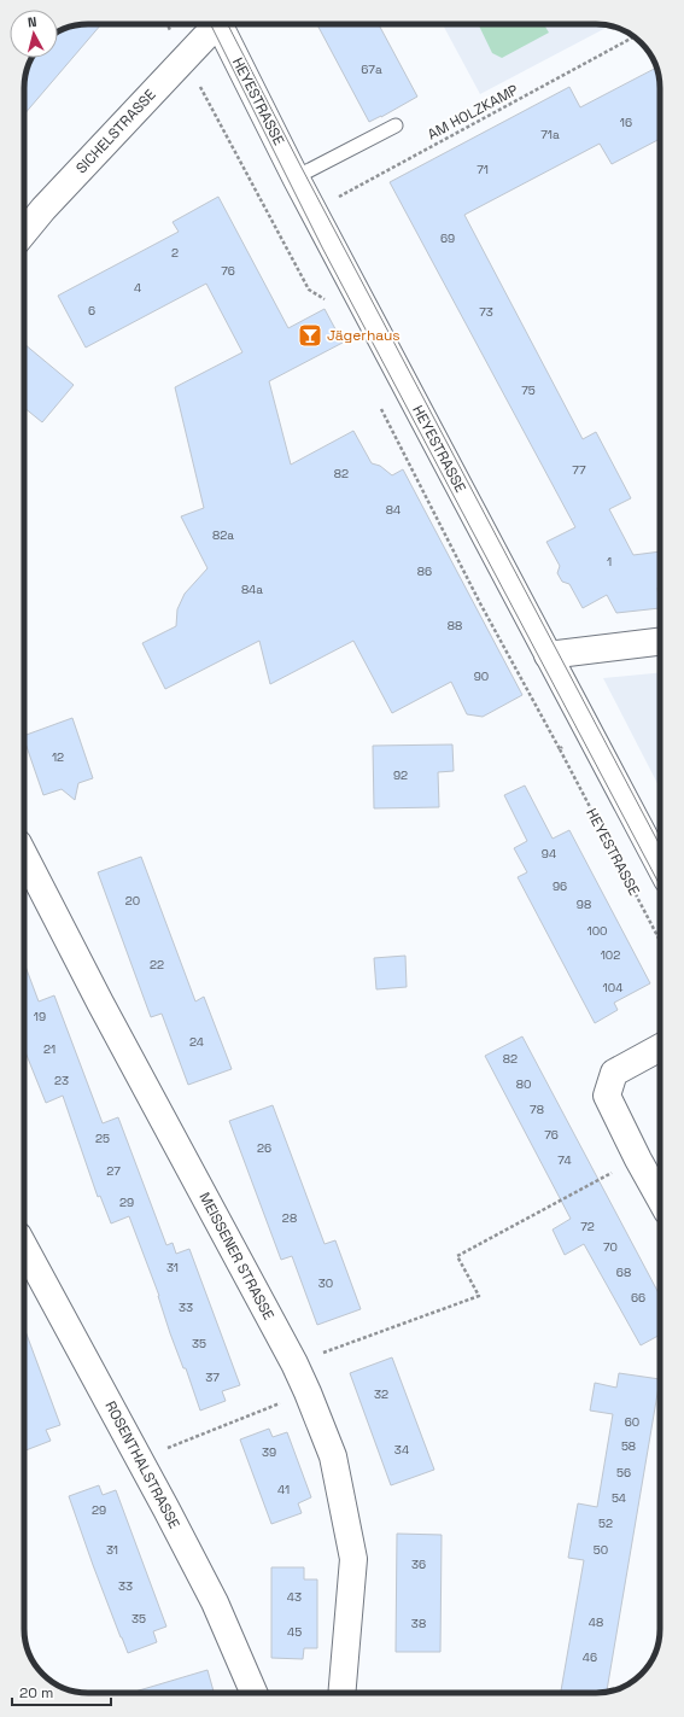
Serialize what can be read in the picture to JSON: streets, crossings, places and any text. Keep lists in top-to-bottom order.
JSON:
{
  "streets": {
    "street": [
      "HEYESTRASSE",
      "SICHELSTRASSE",
      "MEISSENER STRASSE",
      "ROSENTHALSTRASSE"
    ],
    "path": ["AM HOLZKAMP"]
  },
  "crossings": [
    ["HEYESTRASSE", "AM HOLZKAMP"]
  ],
  "places": {
    "bar": ["Jägerhaus"]
  },
  "house_numbers": [
    "67a",
    "16",
    "71a",
    "71",
    "69",
    "2",
    "76",
    "4",
    "6",
    "73",
    "75",
    "77",
    "82",
    "84",
    "82a",
    "1",
    "86",
    "84a",
    "88",
    "90",
    "12",
    "92",
    "94",
    "96",
    "20",
    "98",
    "100",
    "102",
    "22",
    "104",
    "19",
    "24",
    "21",
    "82",
    "23",
    "80",
    "78",
    "76",
    "25",
    "26",
    "74",
    "27",
    "29",
    "28",
    "72",
    "70",
    "31",
    "68",
    "30",
    "66",
    "33",
    "35",
    "37",
    "32",
    "60",
    "58",
    "34",
    "39",
    "56",
    "41",
    "54",
    "29",
    "52",
    "31",
    "50",
    "36",
    "33",
    "43",
    "35",
    "48",
    "38",
    "45",
    "46"
  ],
  "scale_bar": "20 m",
  "north": "top"
}
